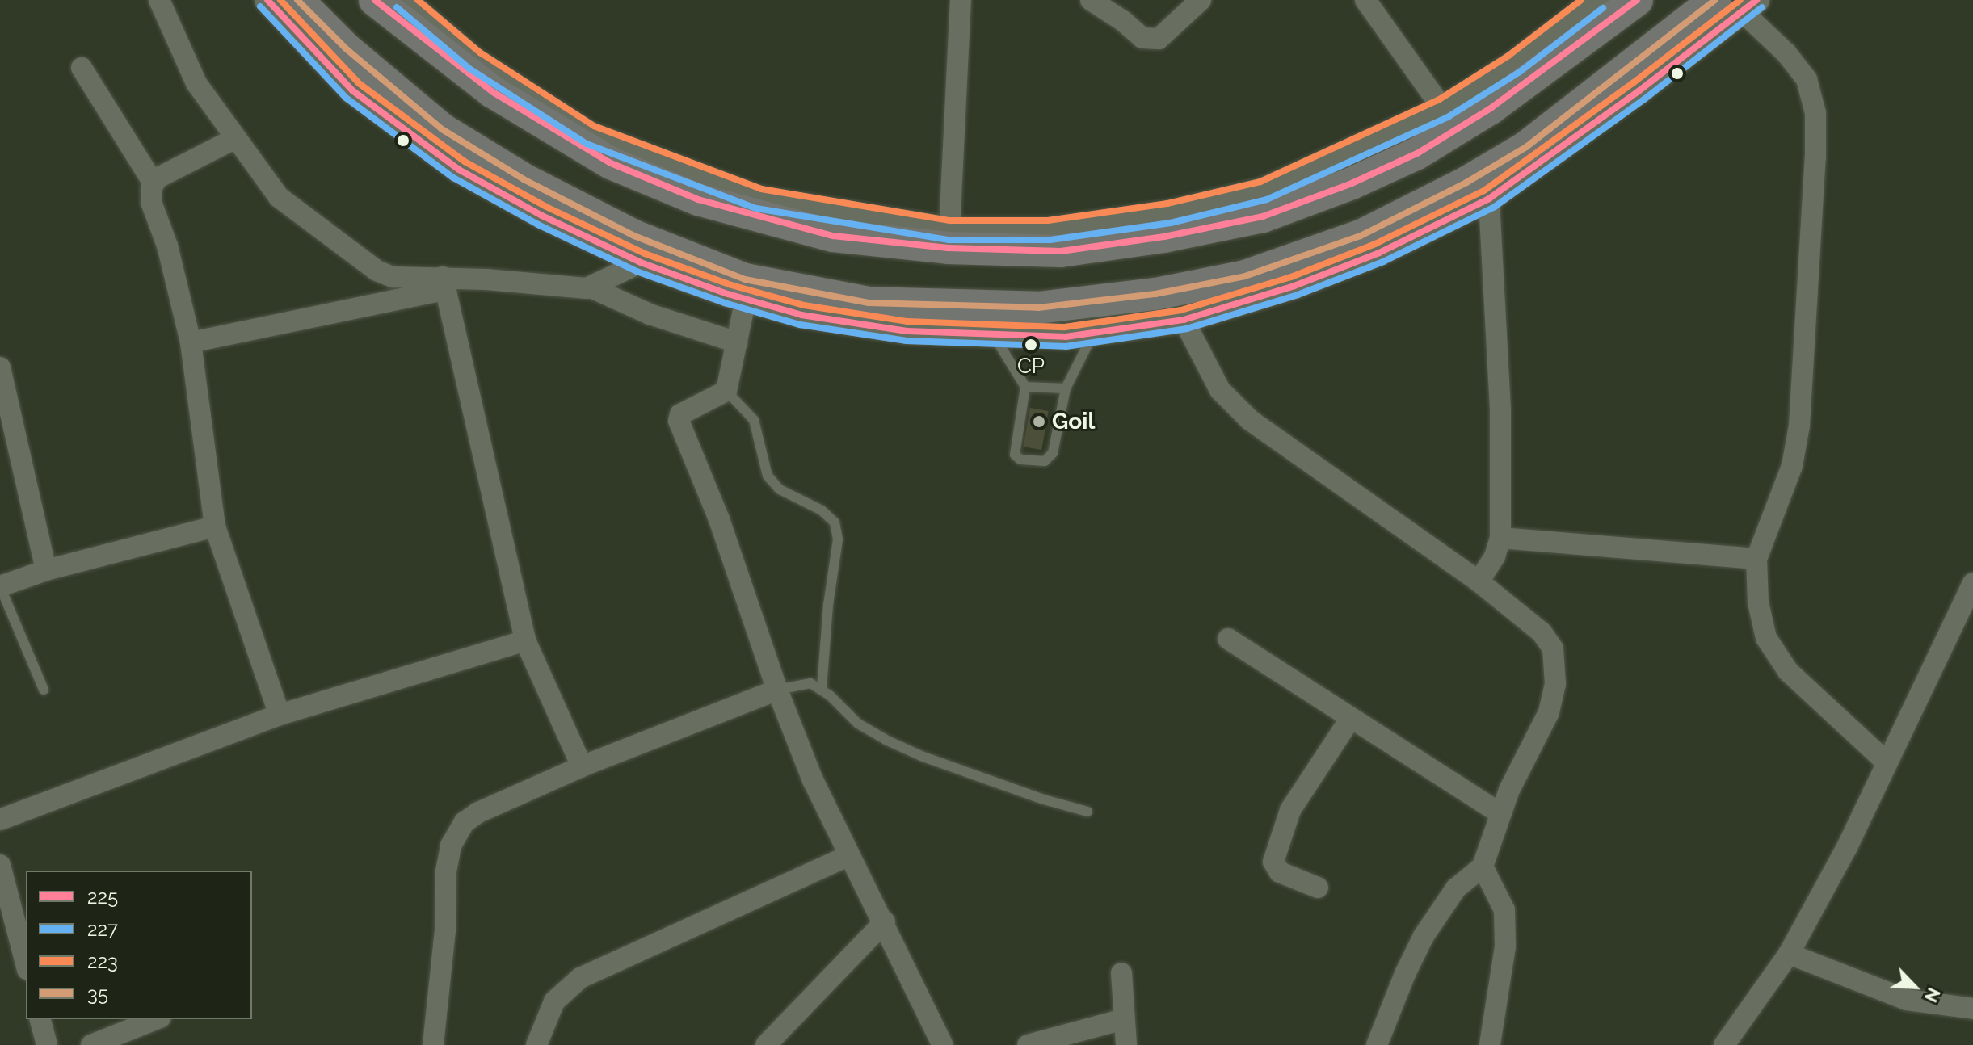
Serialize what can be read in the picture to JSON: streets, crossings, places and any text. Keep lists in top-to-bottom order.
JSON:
{
  "places": ["CP", "Goil"],
  "lines": [
    "transit line 225",
    "transit line 223",
    "transit line 35",
    "transit line 227"
  ],
  "legend": [
    "225",
    "227",
    "223",
    "35"
  ],
  "north": "bottom right"
}
